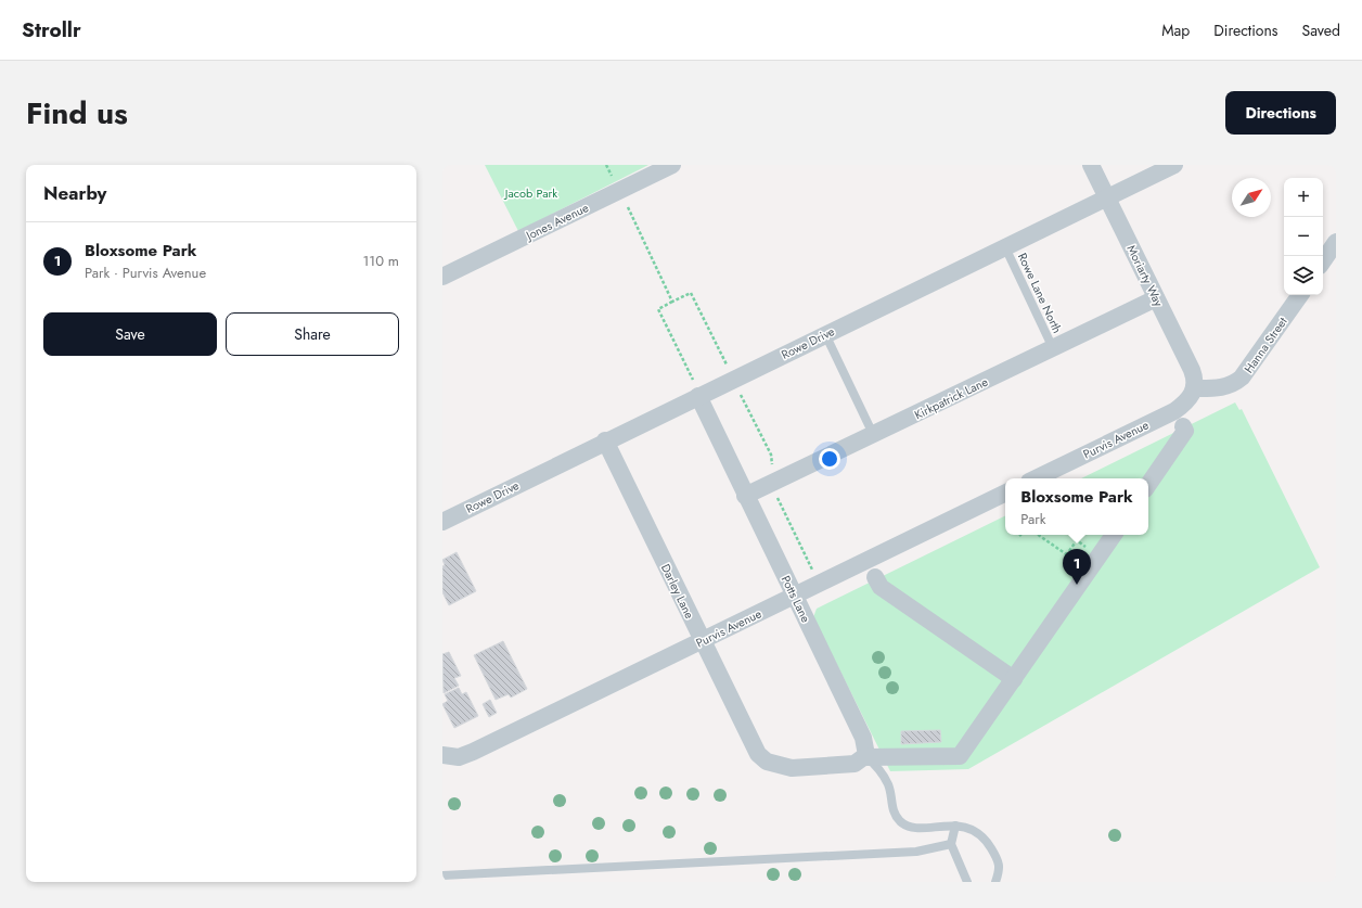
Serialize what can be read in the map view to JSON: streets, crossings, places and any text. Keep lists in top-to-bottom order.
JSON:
{
  "streets": {
    "street": [
      "Jones Avenue",
      "Moriarty Way",
      "Rowe Drive",
      "Hanna Street",
      "Kirkpatrick Lane",
      "Purvis Avenue",
      "Darley Lane",
      "Potts Lane"
    ],
    "lane": ["Rowe Lane North"]
  },
  "crossings": [
    ["Moriarty Way", "Rowe Drive"],
    ["Moriarty Way", "Hanna Street"],
    ["Moriarty Way", "Kirkpatrick Lane"],
    ["Moriarty Way", "Purvis Avenue"],
    ["Rowe Lane North", "Rowe Drive"],
    ["Rowe Lane North", "Kirkpatrick Lane"],
    ["Rowe Drive", "Darley Lane"],
    ["Rowe Drive", "Potts Lane"],
    ["Hanna Street", "Purvis Avenue"],
    ["Kirkpatrick Lane", "Potts Lane"],
    ["Purvis Avenue", "Darley Lane"],
    ["Purvis Avenue", "Potts Lane"],
    ["Darley Lane", "Potts Lane"]
  ],
  "parks": ["Jacob Park"],
  "north": "top right",
  "page": {
    "header": "Strollr",
    "nav": ["Map", "Directions", "Saved"],
    "title": "Find us",
    "buttons": [
      "Directions",
      ["Save", "Share"]
    ],
    "heading": "Nearby",
    "map_buttons": ["+", "−"],
    "list": [
      {
        "mark": "1",
        "name": "Bloxsome Park",
        "note": "Park · Purvis Avenue",
        "value": "110 m"
      }
    ],
    "popup": ["Bloxsome Park", "Park"],
    "pins": "1"
  }
}
